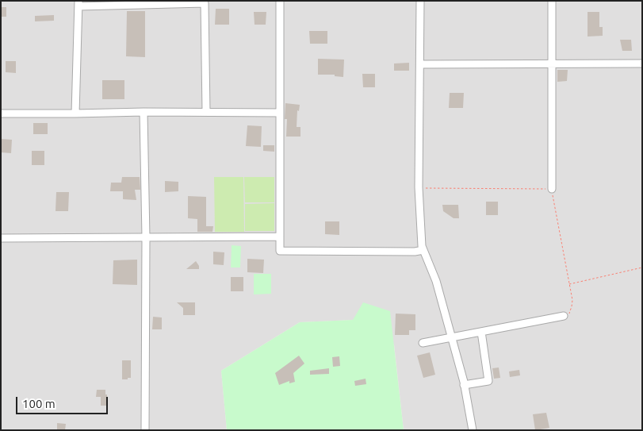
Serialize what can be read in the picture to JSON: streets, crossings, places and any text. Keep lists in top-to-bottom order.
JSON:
{
  "scale_bar": "100 m"
}
